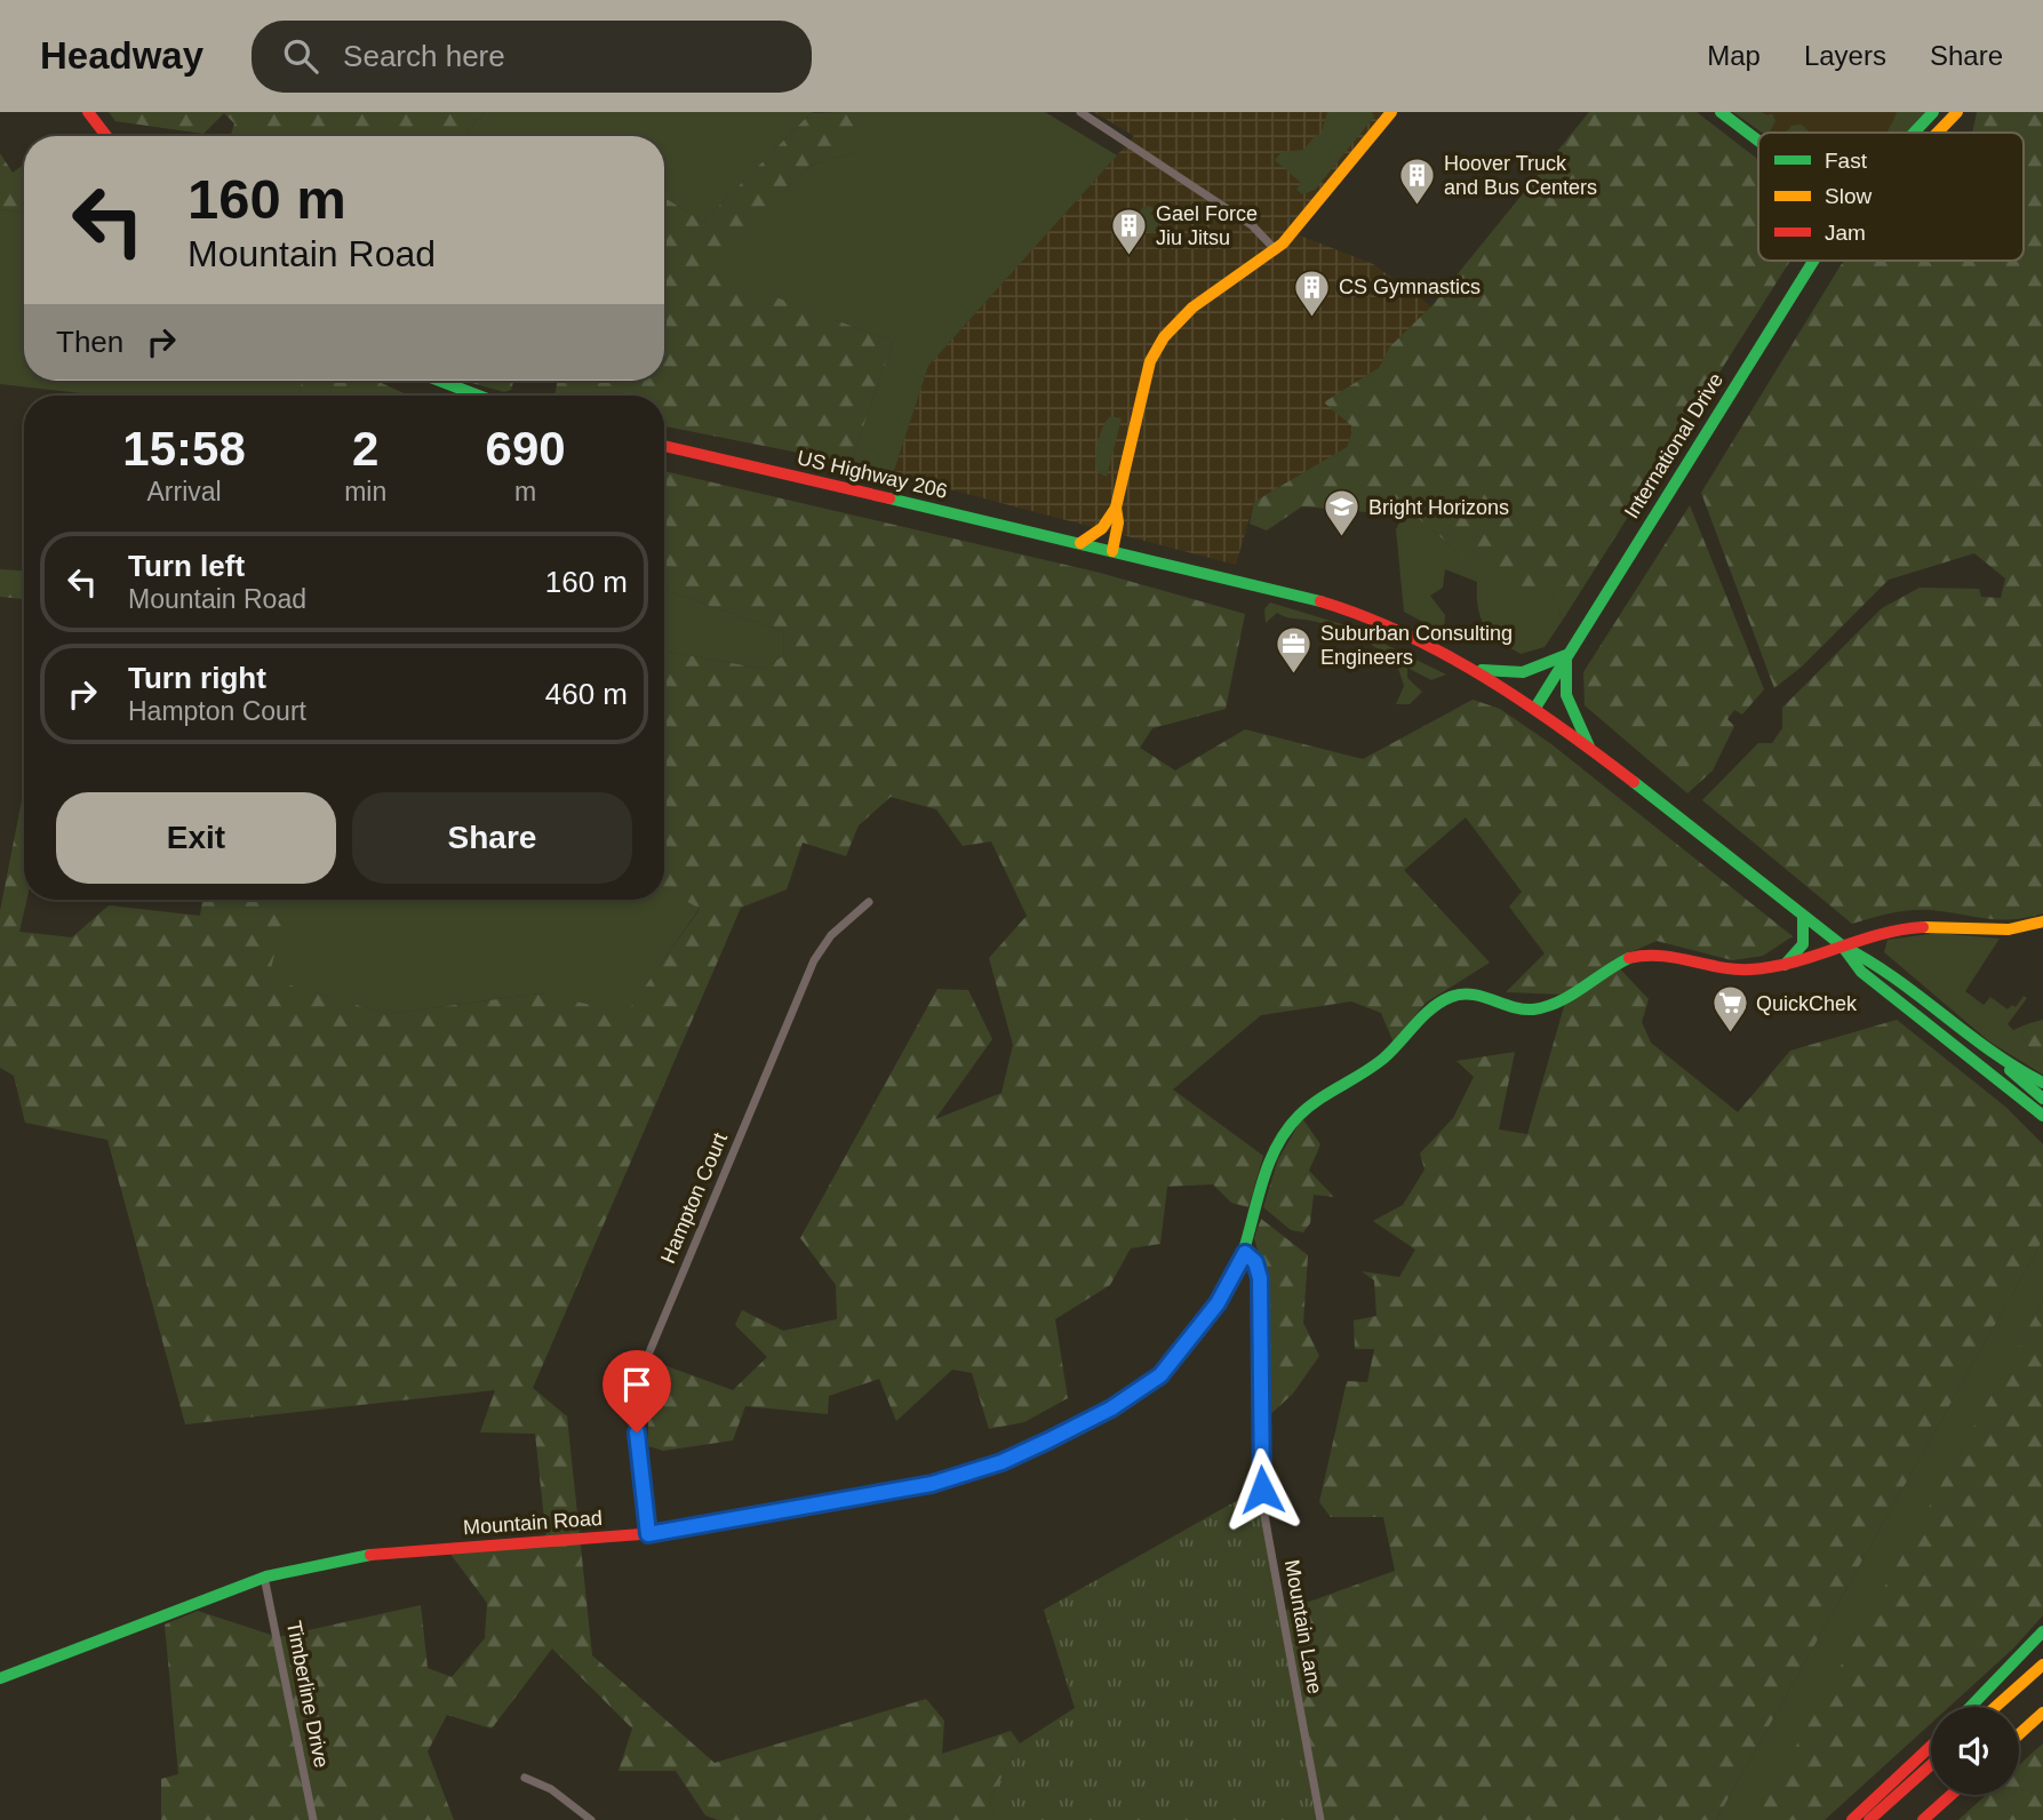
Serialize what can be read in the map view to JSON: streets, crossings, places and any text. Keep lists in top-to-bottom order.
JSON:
{
  "streets": {
    "main road": ["International Drive", "US Highway 206", "Mountain Road"],
    "street": ["Hampton Court", "Mountain Lane", "Timberline Drive"]
  },
  "crossings": [
    ["International Drive", "US Highway 206"],
    ["US Highway 206", "Mountain Road"],
    ["Hampton Court", "Mountain Road"],
    ["Mountain Road", "Mountain Lane"],
    ["Mountain Road", "Timberline Drive"]
  ],
  "places": {
    "building": ["Hoover Truck and Bus Centers", "Gael Force Jiu Jitsu", "CS Gymnastics"],
    "school or university": ["Bright Horizons"],
    "office": ["Suburban Consulting Engineers"],
    "supermarket": ["QuickChek"]
  },
  "legend": ["Fast", "Slow", "Jam"],
  "page": {
    "header": "Headway",
    "search": "Search here",
    "nav": ["Map", "Layers", "Share"],
    "turn": ["160 m", "Mountain Road"],
    "then": "Then",
    "eta": [
      "15:58",
      "Arrival",
      "2",
      "min",
      "690",
      "m"
    ],
    "list": [
      {
        "name": "Turn left",
        "note": "Mountain Road",
        "value": "160 m"
      },
      {
        "name": "Turn right",
        "note": "Hampton Court",
        "value": "460 m"
      }
    ],
    "buttons": ["Exit", "Share"]
  }
}
